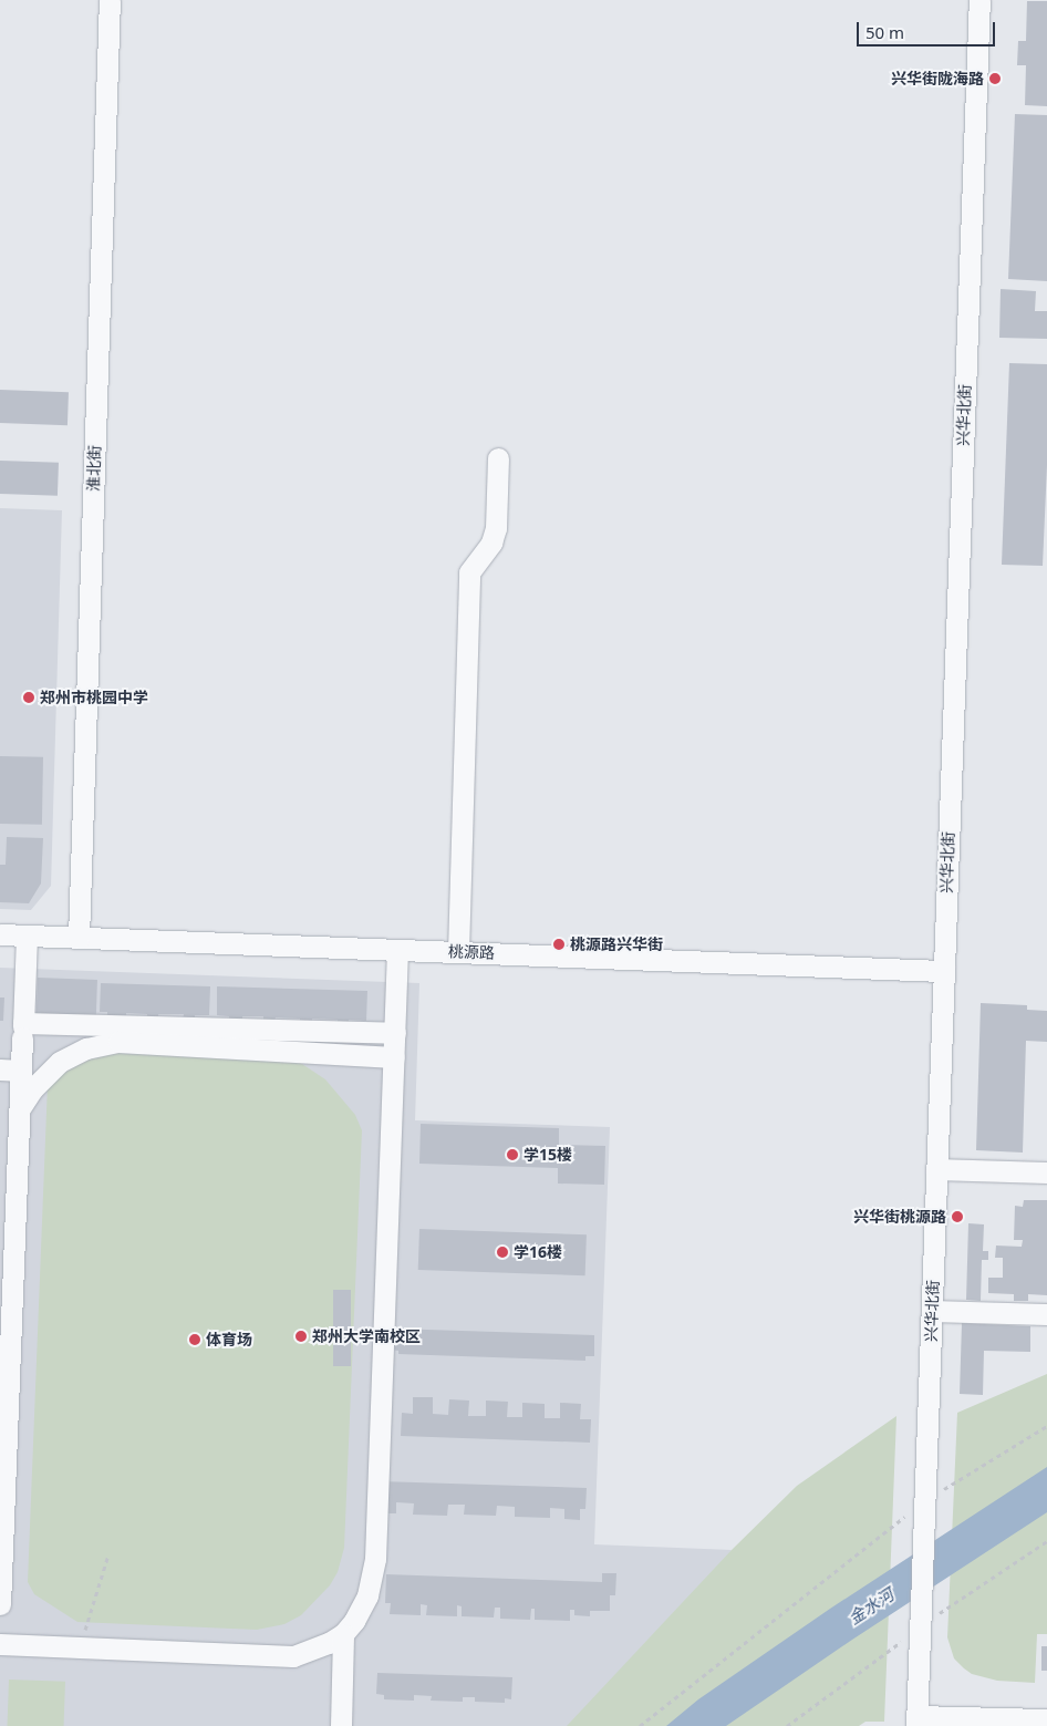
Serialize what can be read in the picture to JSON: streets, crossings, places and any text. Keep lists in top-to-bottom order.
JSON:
{
  "streets": {
    "street": ["兴华北街", "淮北街", "桃源路"]
  },
  "crossings": [
    ["兴华北街", "桃源路"],
    ["淮北街", "桃源路"]
  ],
  "water": ["金水河"],
  "places": [
    "兴华街陇海路",
    "郑州市桃园中学",
    "桃源路兴华街",
    "学15楼",
    "兴华街桃源路",
    "学16楼",
    "郑州大学南校区",
    "体育场"
  ],
  "scale_bar": "50 m"
}
